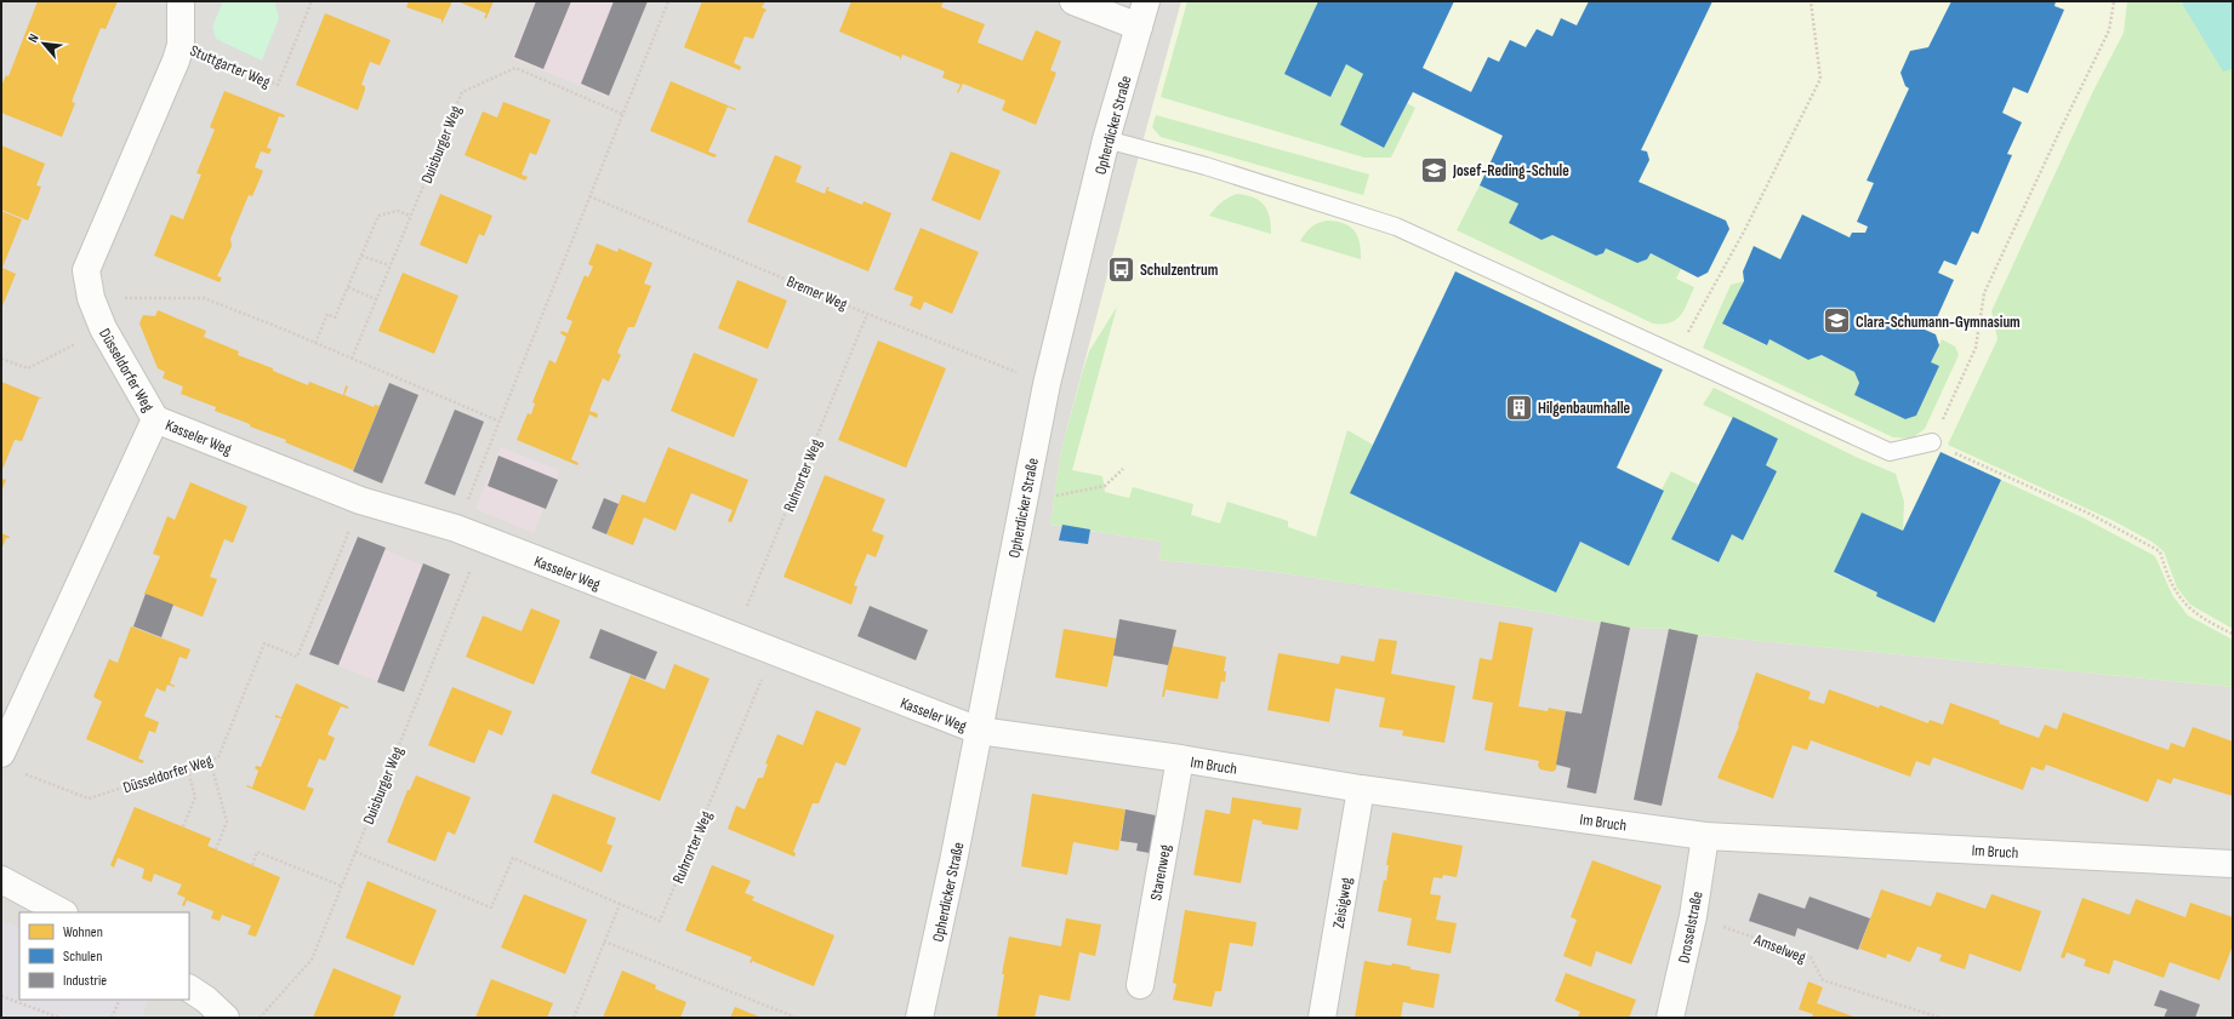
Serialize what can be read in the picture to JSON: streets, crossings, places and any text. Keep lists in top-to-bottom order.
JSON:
{
  "streets": {
    "street": [
      "Opherdicker Straße",
      "Düsseldorfer Weg",
      "Kasseler Weg",
      "Im Bruch",
      "Starenweg",
      "Zeisigweg",
      "Drosselstraße"
    ],
    "path": [
      "Stuttgarter Weg",
      "Duisburger Weg",
      "Bremer Weg",
      "Ruhrorter Weg",
      "Amselweg"
    ]
  },
  "crossings": [
    ["Stuttgarter Weg", "Düsseldorfer Weg"],
    ["Opherdicker Straße", "Bremer Weg"],
    ["Opherdicker Straße", "Kasseler Weg"],
    ["Opherdicker Straße", "Im Bruch"],
    ["Duisburger Weg", "Kasseler Weg"],
    ["Duisburger Weg", "Ruhrorter Weg"],
    ["Bremer Weg", "Ruhrorter Weg"],
    ["Düsseldorfer Weg", "Kasseler Weg"],
    ["Kasseler Weg", "Ruhrorter Weg"],
    ["Kasseler Weg", "Im Bruch"],
    ["Im Bruch", "Starenweg"],
    ["Im Bruch", "Zeisigweg"],
    ["Im Bruch", "Drosselstraße"],
    ["Drosselstraße", "Amselweg"]
  ],
  "places": {
    "school or university": ["Josef-Reding-Schule", "Clara-Schumann-Gymnasium"],
    "bus stop": ["Schulzentrum"],
    "building": ["Hilgenbaumhalle"]
  },
  "legend": ["Wohnen", "Schulen", "Industrie"],
  "north": "top left"
}
